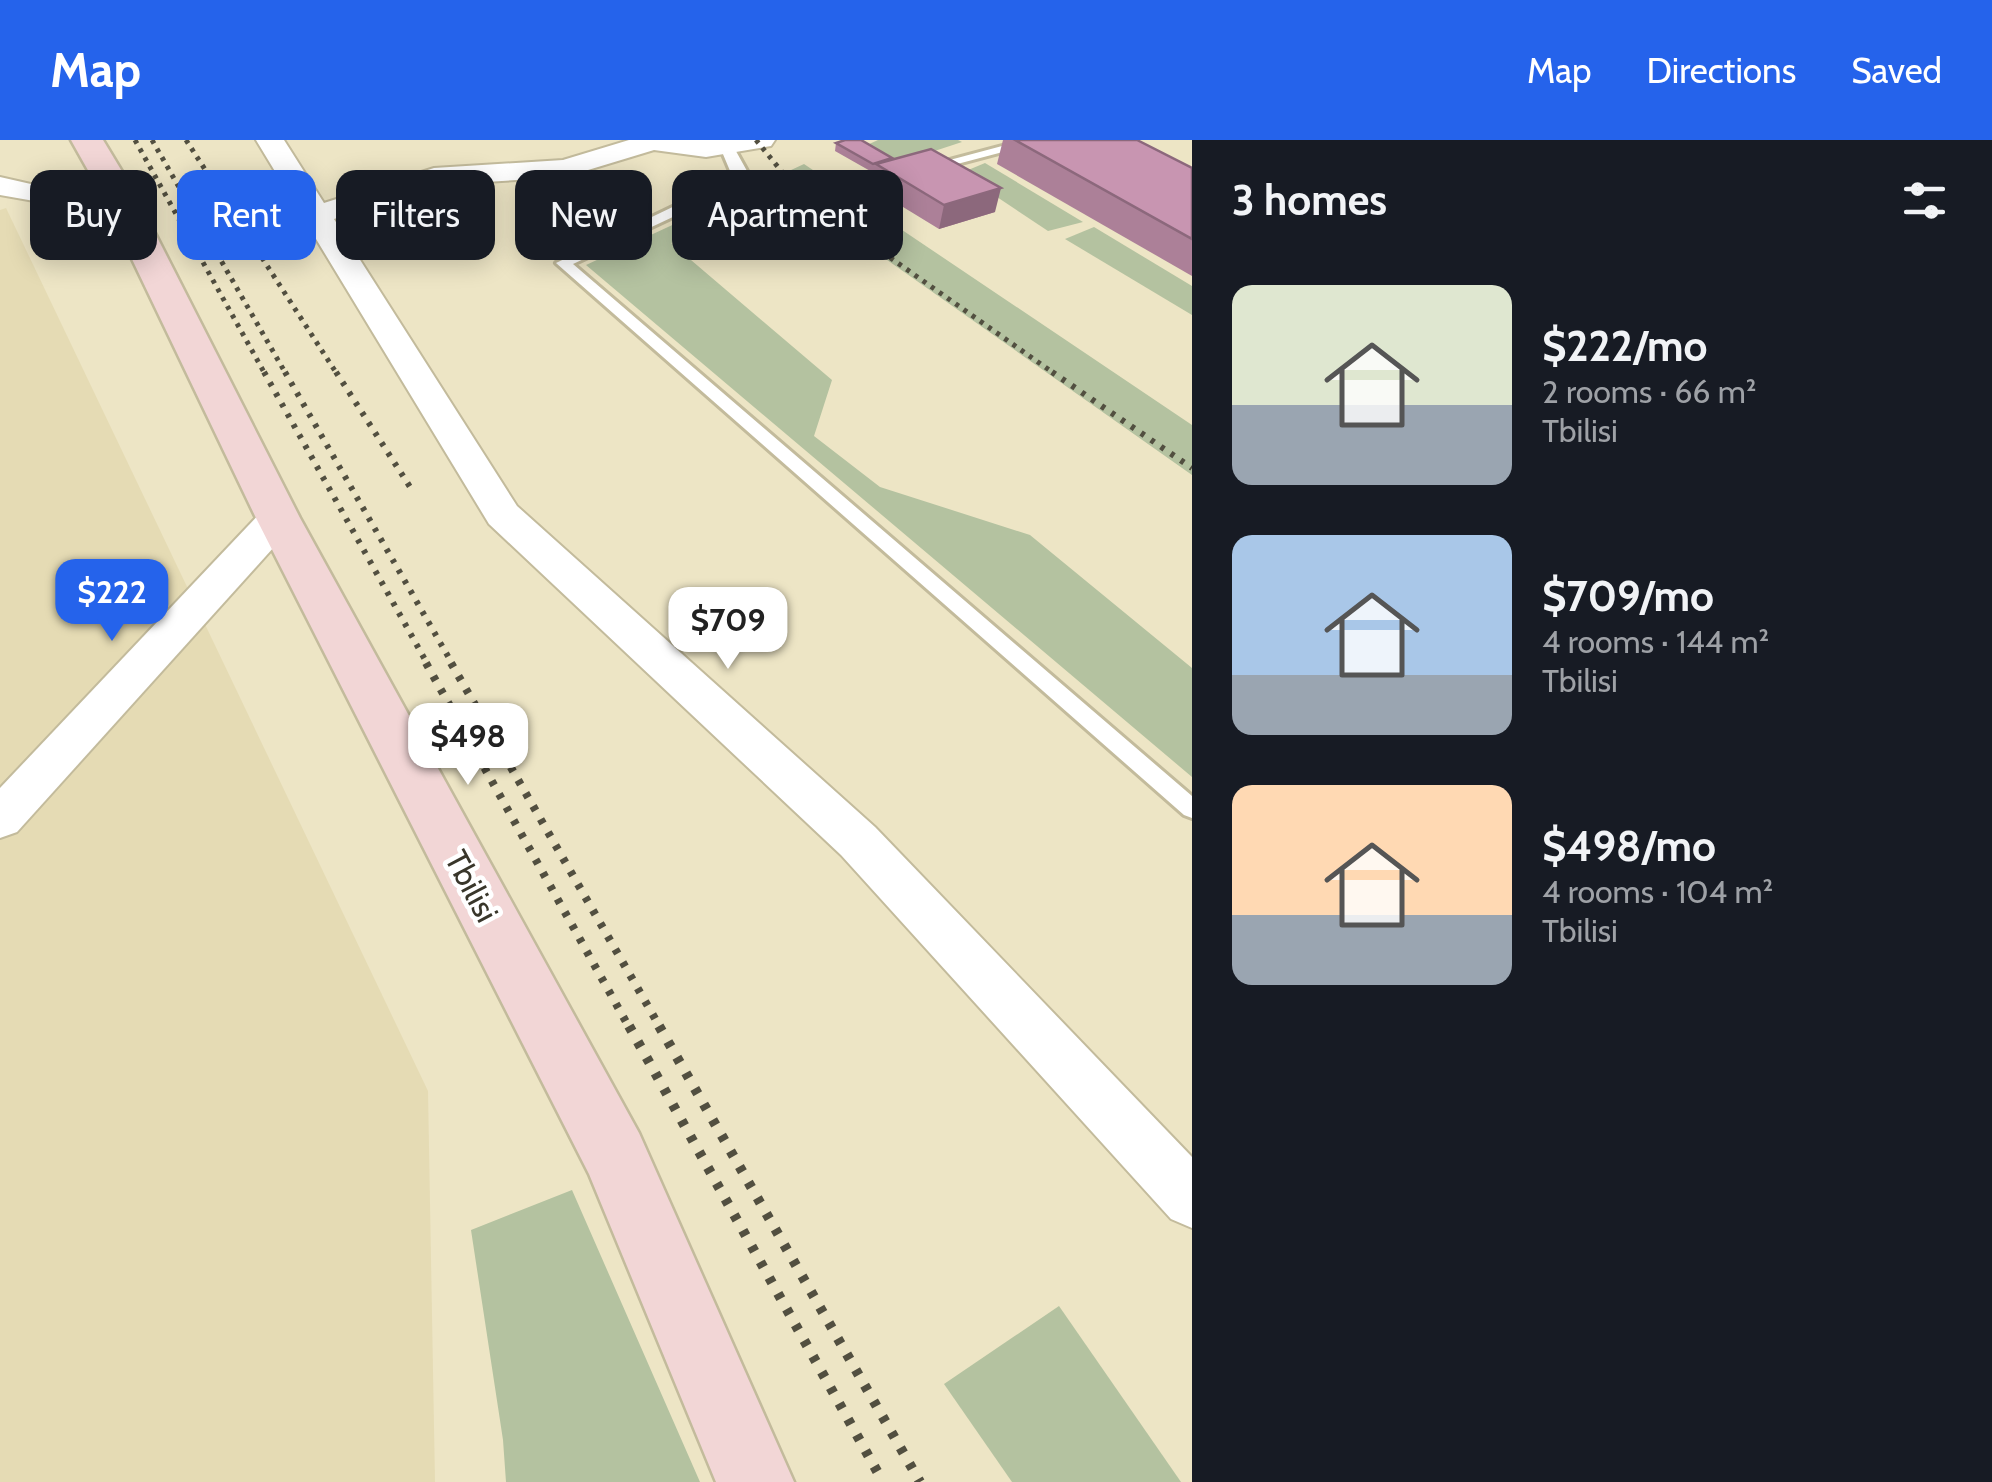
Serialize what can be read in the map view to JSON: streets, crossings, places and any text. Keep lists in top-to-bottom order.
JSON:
{
  "streets": {
    "main road": ["Tbilisi"]
  },
  "page": {
    "header": "Map",
    "nav": ["Map", "Directions", "Saved"],
    "heading": "3 homes",
    "chip": [
      "Buy",
      "Rent",
      "Filters",
      "New",
      "Apartment"
    ],
    "list": [
      {
        "name": "$222/mo",
        "note": "2 rooms · 66 m² · Tbilisi"
      },
      {
        "name": "$709/mo",
        "note": "4 rooms · 144 m² · Tbilisi"
      },
      {
        "name": "$498/mo",
        "note": "4 rooms · 104 m² · Tbilisi"
      }
    ],
    "price": ["$222", "$709", "$498"]
  }
}
